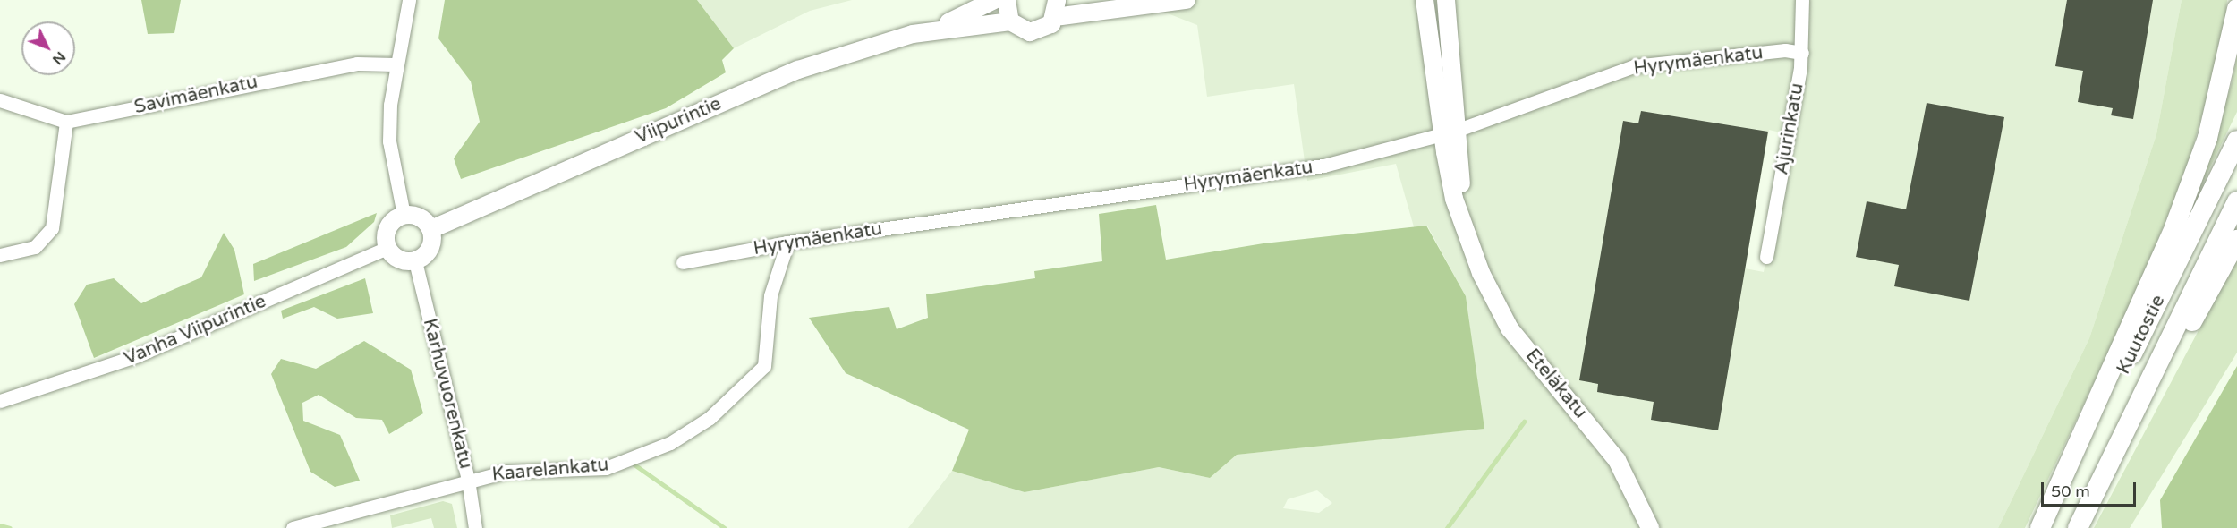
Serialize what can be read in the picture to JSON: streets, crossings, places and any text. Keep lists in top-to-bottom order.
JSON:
{
  "streets": {
    "highway": ["Kuutostie"],
    "main road": ["Viipurintie", "Eteläkatu"],
    "street": [
      "Hyrymäenkatu",
      "Savimäenkatu",
      "Ajurinkatu",
      "Vanha Viipurintie",
      "Karhuvuorenkatu",
      "Kaarelankatu"
    ]
  },
  "crossings": [
    ["Hyrymäenkatu", "Ajurinkatu"],
    ["Hyrymäenkatu", "Eteläkatu"],
    ["Hyrymäenkatu", "Kaarelankatu"],
    ["Viipurintie", "Vanha Viipurintie"],
    ["Viipurintie", "Karhuvuorenkatu"],
    ["Vanha Viipurintie", "Karhuvuorenkatu"],
    ["Karhuvuorenkatu", "Kaarelankatu"]
  ],
  "scale_bar": "50 m",
  "north": "bottom right"
}
